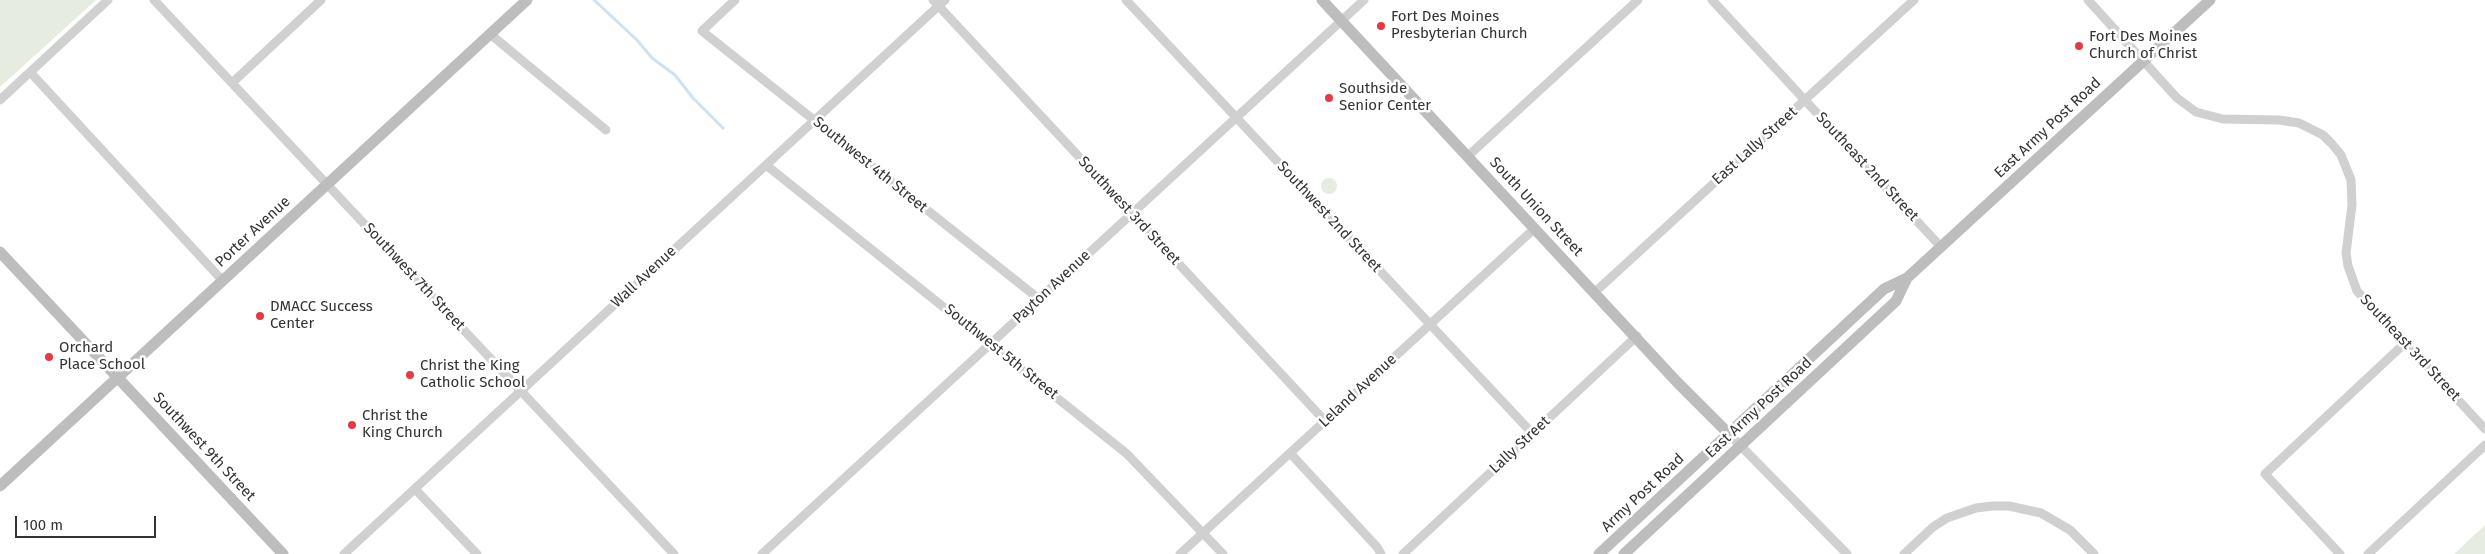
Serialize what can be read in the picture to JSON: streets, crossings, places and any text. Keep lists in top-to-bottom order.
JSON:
{
  "streets": {
    "main road": [
      "East Army Post Road",
      "South Union Street",
      "Porter Avenue",
      "Southwest 9th Street",
      "Army Post Road"
    ],
    "street": [
      "East Lally Street",
      "Southwest 4th Street",
      "Southeast 2nd Street",
      "Southwest 3rd Street",
      "Southwest 2nd Street",
      "Southwest 7th Street",
      "Wall Avenue",
      "Payton Avenue",
      "Southeast 3rd Street",
      "Southwest 5th Street",
      "Leland Avenue",
      "Lally Street"
    ]
  },
  "crossings": [
    ["East Army Post Road", "Southeast 2nd Street"],
    ["East Army Post Road", "South Union Street"],
    ["East Army Post Road", "Southeast 3rd Street"],
    ["East Army Post Road", "Army Post Road"],
    ["East Lally Street", "Southeast 2nd Street"],
    ["East Lally Street", "South Union Street"],
    ["Southwest 4th Street", "Wall Avenue"],
    ["Southwest 4th Street", "Payton Avenue"],
    ["South Union Street", "Payton Avenue"],
    ["South Union Street", "Leland Avenue"],
    ["South Union Street", "Lally Street"],
    ["South Union Street", "Army Post Road"],
    ["Southwest 3rd Street", "Wall Avenue"],
    ["Southwest 3rd Street", "Payton Avenue"],
    ["Southwest 3rd Street", "Leland Avenue"],
    ["Southwest 2nd Street", "Payton Avenue"],
    ["Southwest 2nd Street", "Leland Avenue"],
    ["Southwest 2nd Street", "Lally Street"],
    ["Porter Avenue", "Southwest 7th Street"],
    ["Porter Avenue", "Southwest 9th Street"],
    ["Southwest 7th Street", "Wall Avenue"],
    ["Wall Avenue", "Southwest 5th Street"],
    ["Payton Avenue", "Southwest 5th Street"],
    ["Southwest 5th Street", "Leland Avenue"]
  ],
  "places": [
    "Fort Des Moines Presbyterian Church",
    "Fort Des Moines Church of Christ",
    "Southside Senior Center",
    "DMACC Success Center",
    "Orchard Place School",
    "Christ the King Catholic School",
    "Christ the King Church"
  ],
  "scale_bar": "100 m"
}
